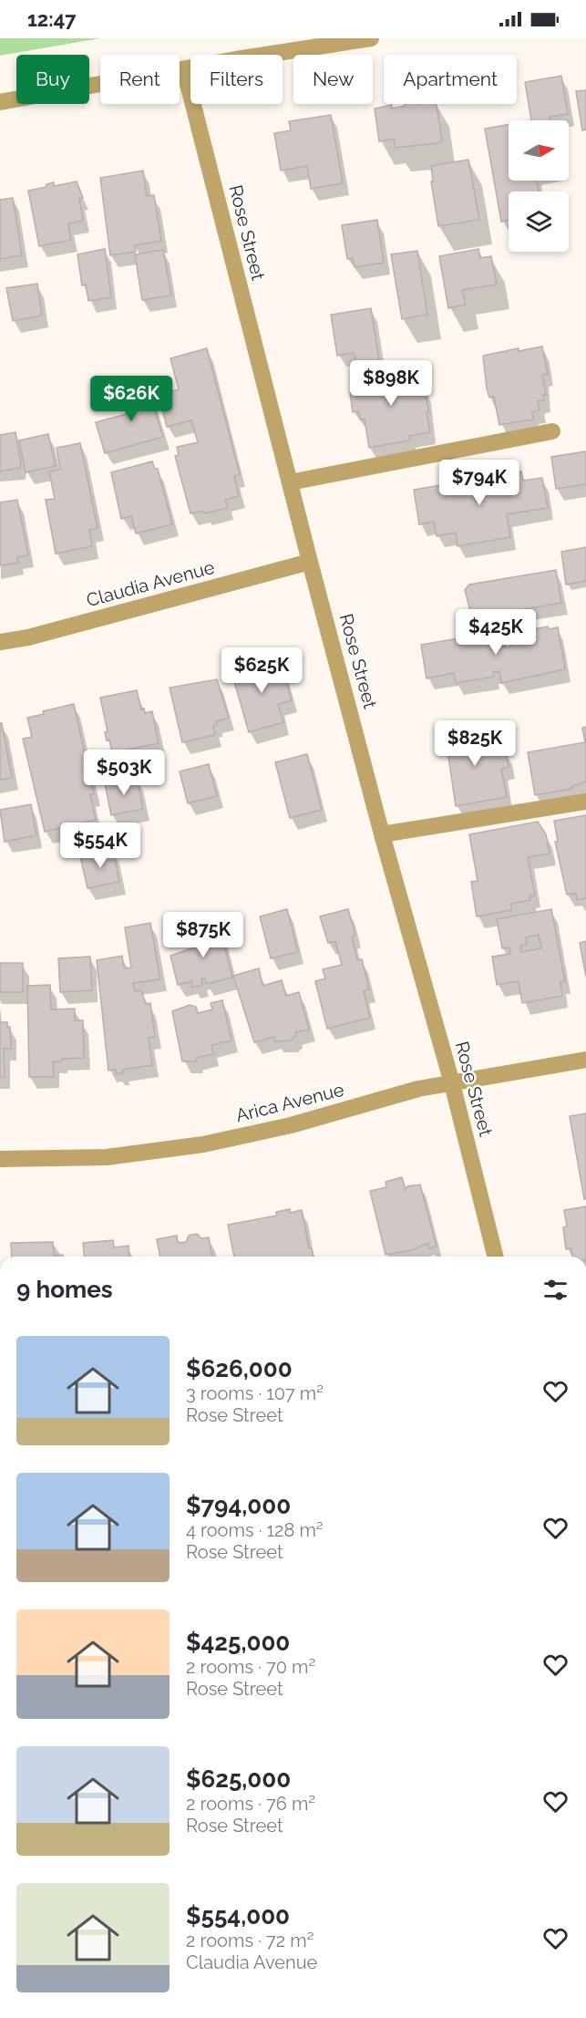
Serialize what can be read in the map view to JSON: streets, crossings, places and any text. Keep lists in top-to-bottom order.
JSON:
{
  "streets": {
    "street": ["Rose Street", "Claudia Avenue", "Arica Avenue"]
  },
  "crossings": [
    ["Rose Street", "Claudia Avenue"],
    ["Rose Street", "Arica Avenue"]
  ],
  "north": "right",
  "page": {
    "status": "12:47",
    "chip": [
      "Buy",
      "Rent",
      "Filters",
      "New",
      "Apartment"
    ],
    "price": [
      "$898K",
      "$626K",
      "$794K",
      "$425K",
      "$625K",
      "$825K",
      "$503K",
      "$554K",
      "$875K"
    ],
    "heading": "9 homes",
    "list": [
      {
        "name": "$626,000",
        "note": "3 rooms · 107 m² · Rose Street"
      },
      {
        "name": "$794,000",
        "note": "4 rooms · 128 m² · Rose Street"
      },
      {
        "name": "$425,000",
        "note": "2 rooms · 70 m² · Rose Street"
      },
      {
        "name": "$625,000",
        "note": "2 rooms · 76 m² · Rose Street"
      },
      {
        "name": "$554,000",
        "note": "2 rooms · 72 m² · Claudia Avenue"
      }
    ]
  }
}
